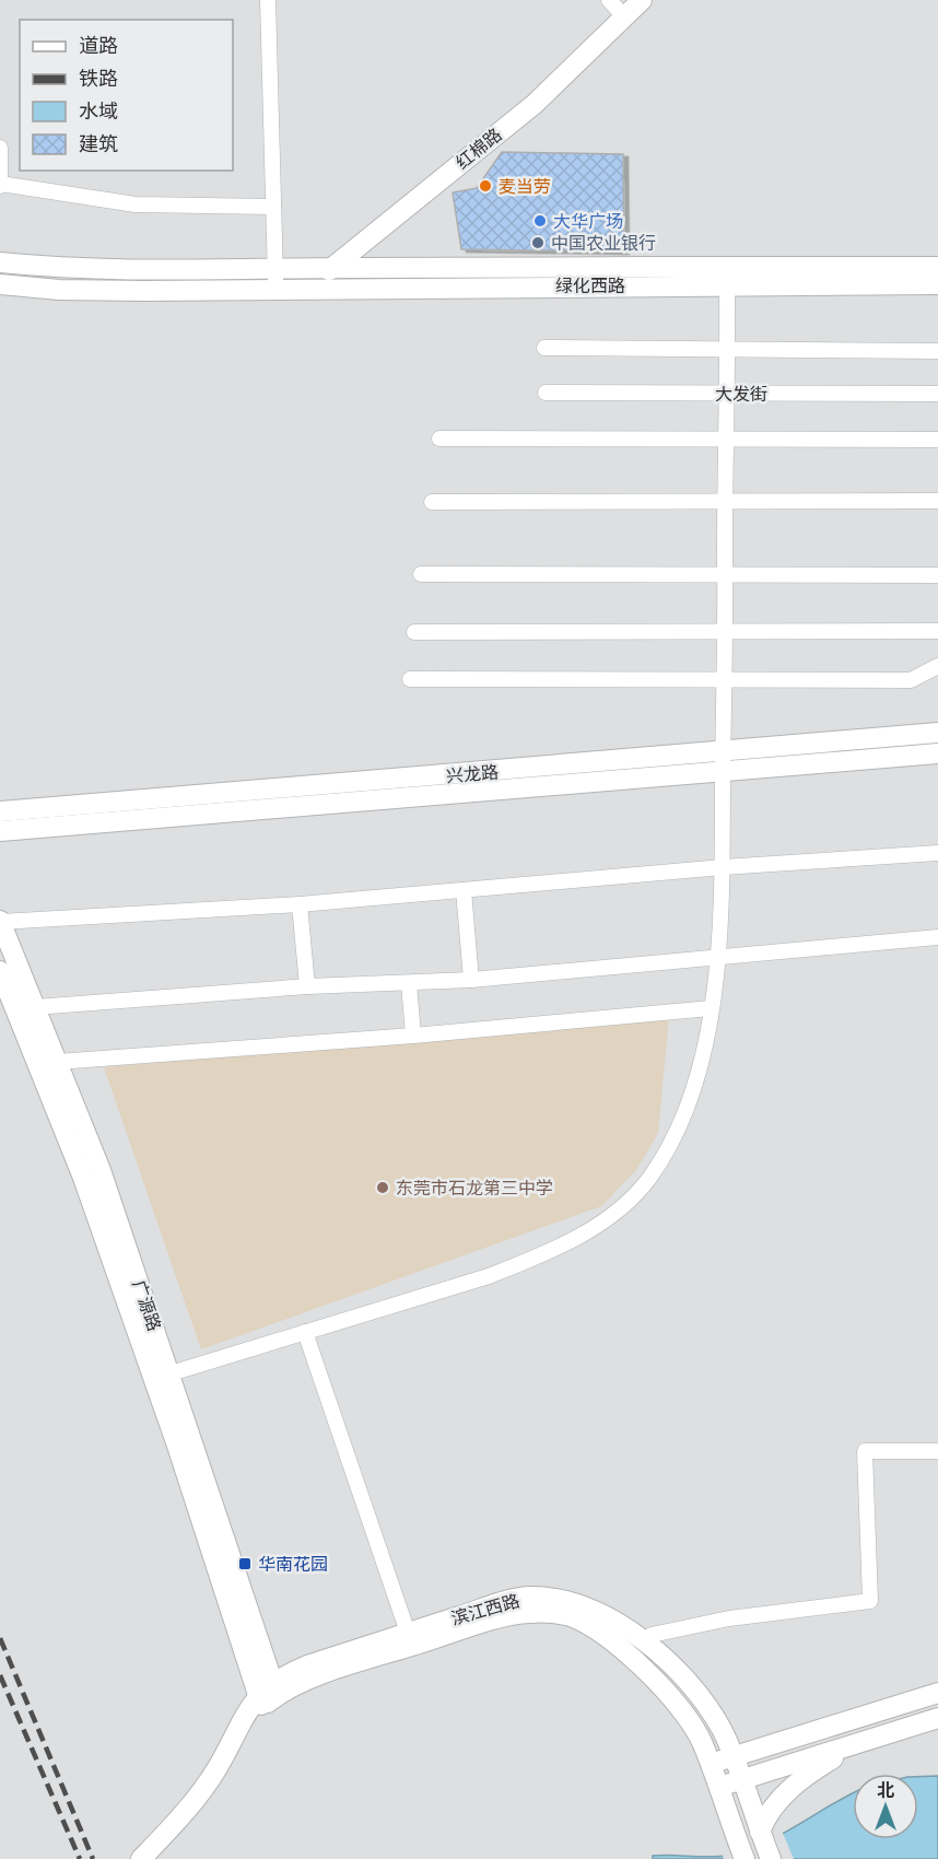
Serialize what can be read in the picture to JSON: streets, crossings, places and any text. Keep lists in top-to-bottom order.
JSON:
{
  "streets": {
    "main road": [
      "红棉路",
      "绿化西路",
      "兴龙路",
      "广源路",
      "滨江西路"
    ],
    "street": ["大发街"]
  },
  "crossings": [
    ["红棉路", "绿化西路"],
    ["广源路", "滨江西路"]
  ],
  "places": {
    "other": [
      "麦当劳",
      "大华广场",
      "中国农业银行",
      "东莞市石龙第三中学"
    ],
    "transit": ["华南花园"]
  },
  "legend": [
    "道路",
    "铁路",
    "水域",
    "建筑"
  ],
  "north": "top"
}
